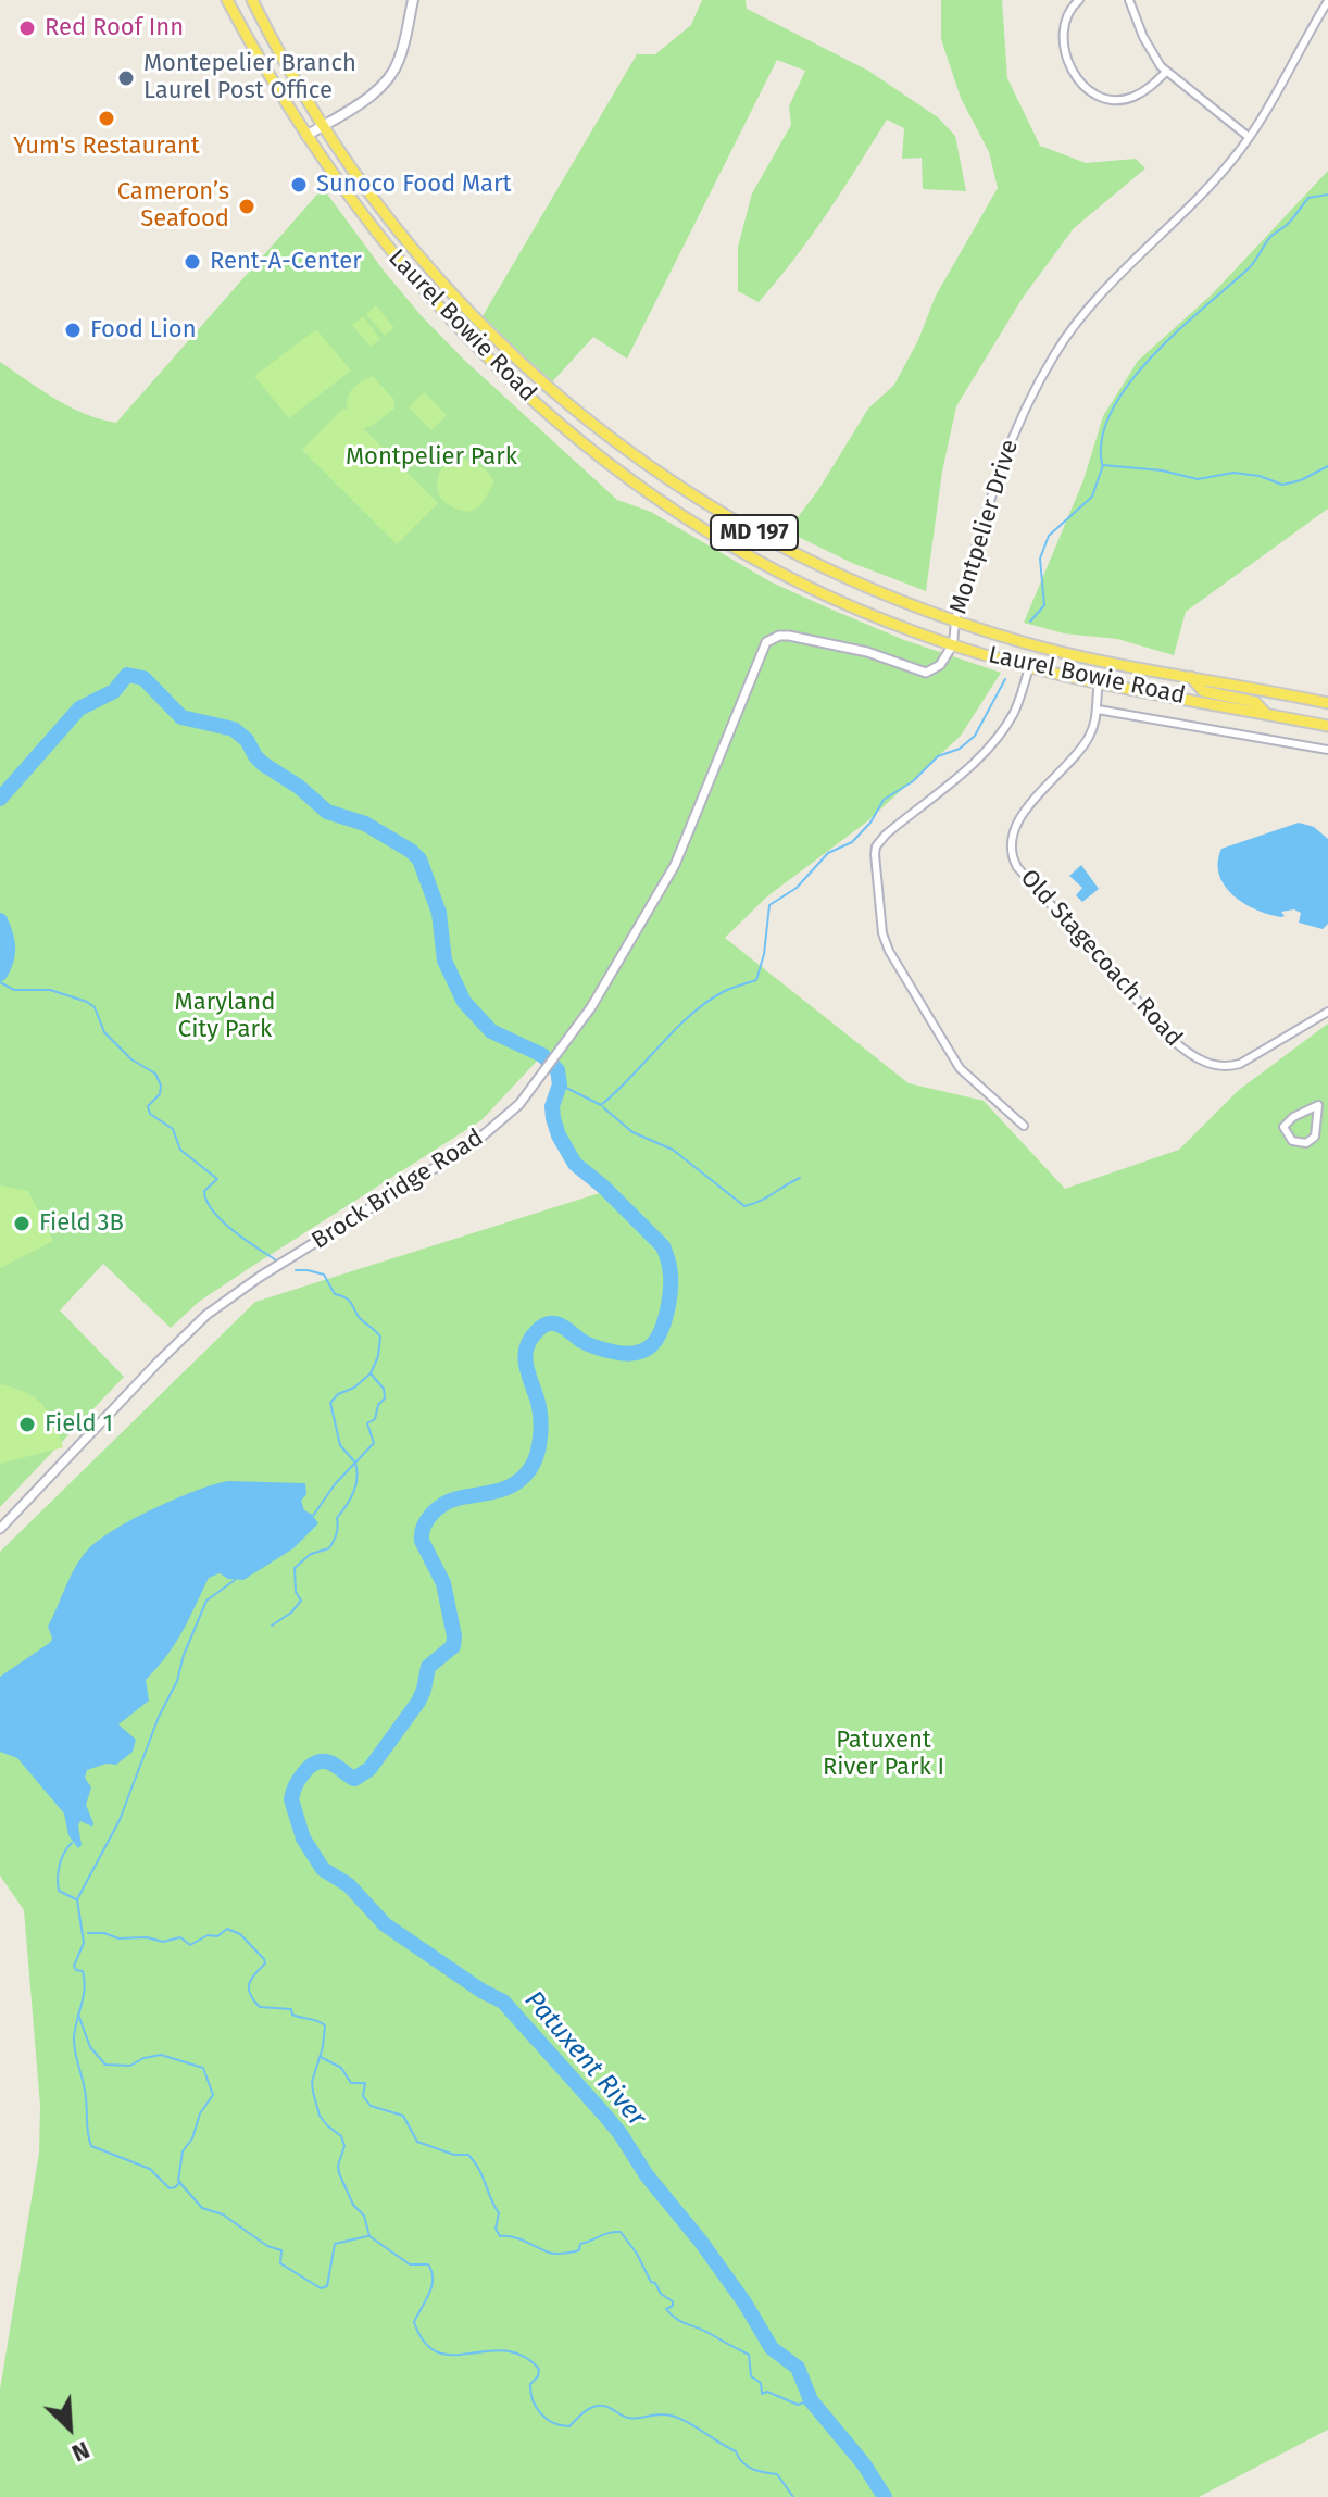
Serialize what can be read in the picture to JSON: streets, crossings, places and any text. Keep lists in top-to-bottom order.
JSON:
{
  "streets": {
    "main road": ["Laurel Bowie Road", "MD 197"],
    "street": ["Montpelier Drive", "Old Stagecoach Road", "Brock Bridge Road"]
  },
  "crossings": [
    ["Laurel Bowie Road", "Montpelier Drive"],
    ["Laurel Bowie Road", "Old Stagecoach Road"],
    ["Montpelier Drive", "Brock Bridge Road"]
  ],
  "water": ["Patuxent River"],
  "parks": ["Montpelier Park", "Maryland City Park", "Patuxent River Park I"],
  "places": [
    "Red Roof Inn",
    "Montepelier Branch Laurel Post Office",
    "Yum's Restaurant",
    "Sunoco Food Mart",
    "Cameron’s Seafood",
    "Rent-A-Center",
    "Food Lion",
    "Field 3B",
    "Field 1"
  ],
  "north": "bottom right"
}
